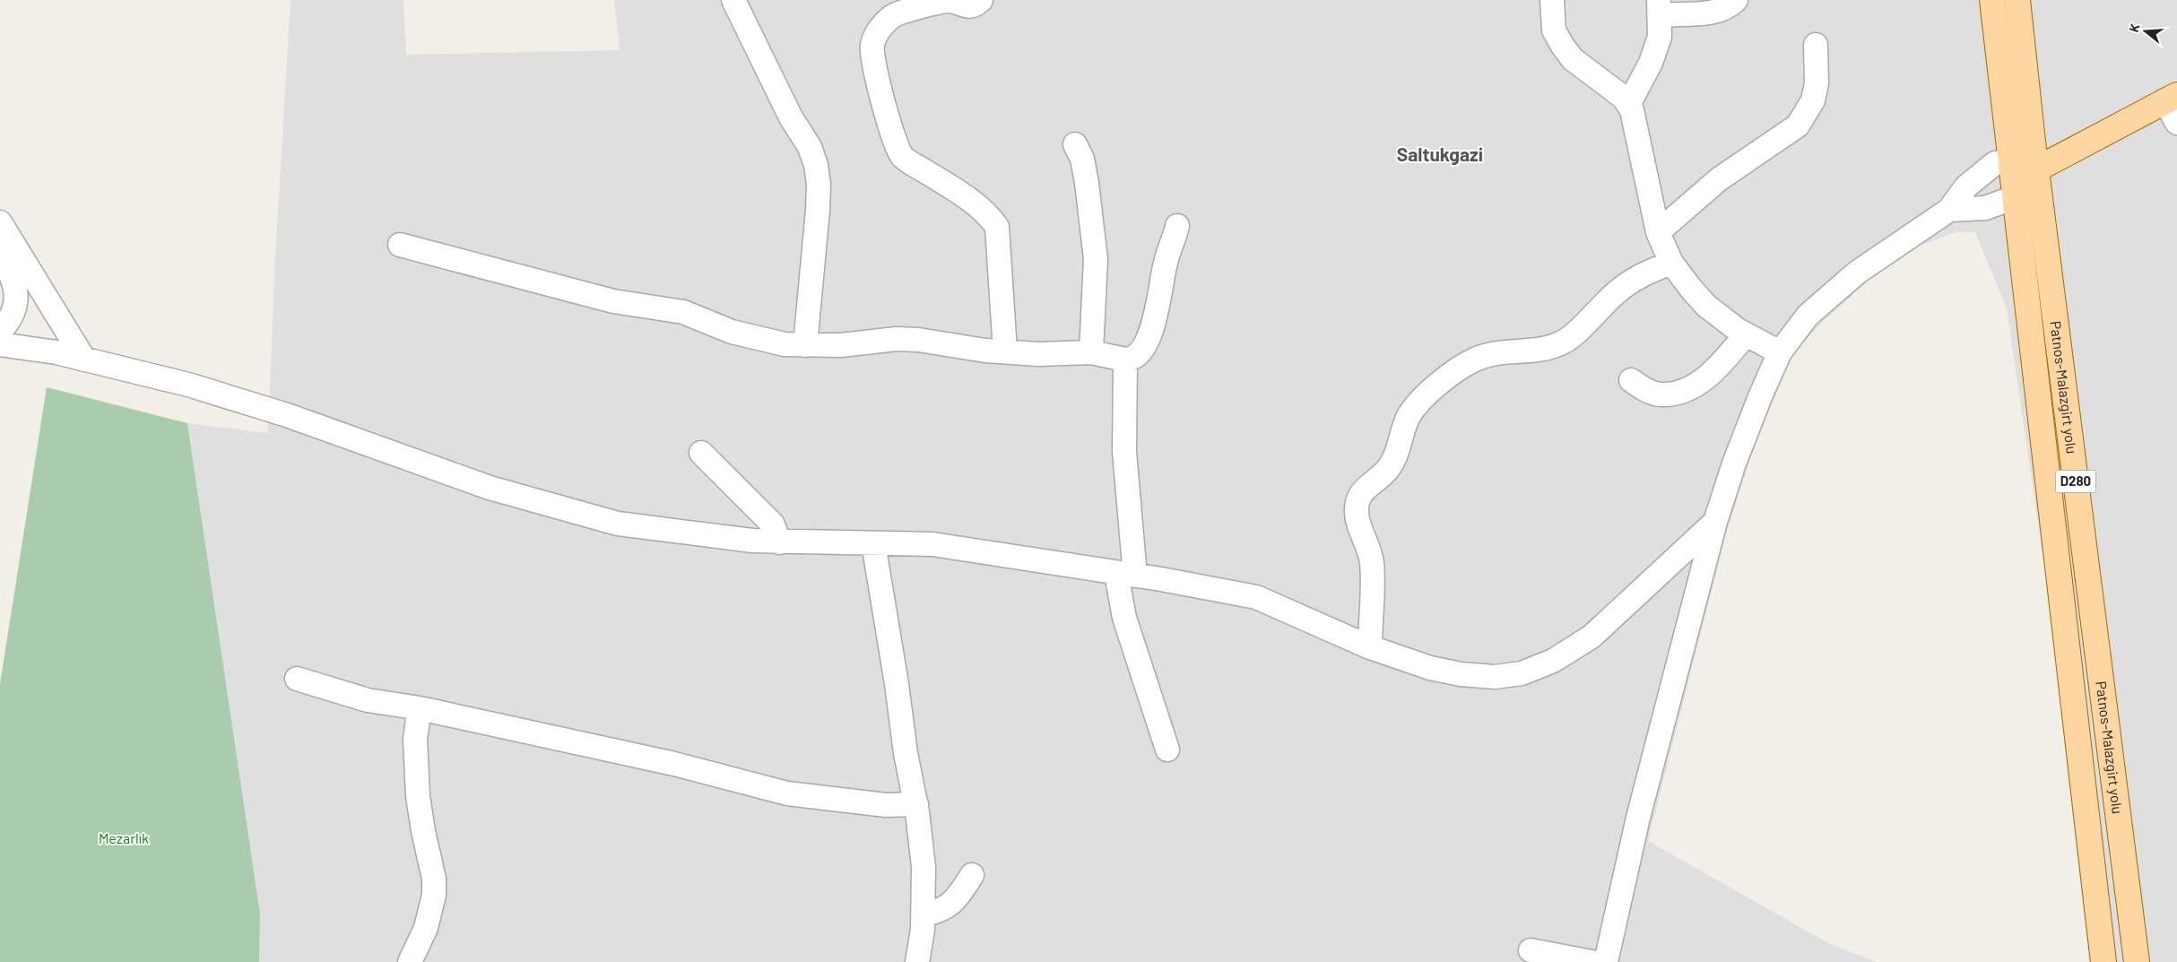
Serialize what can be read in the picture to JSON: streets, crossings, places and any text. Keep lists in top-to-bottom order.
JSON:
{
  "streets": {
    "main road": ["Patnos-Malazgirt yolu", "D280"]
  },
  "districts": ["Saltukgazi"],
  "parks": ["Mezarlık"],
  "north": "left"
}
